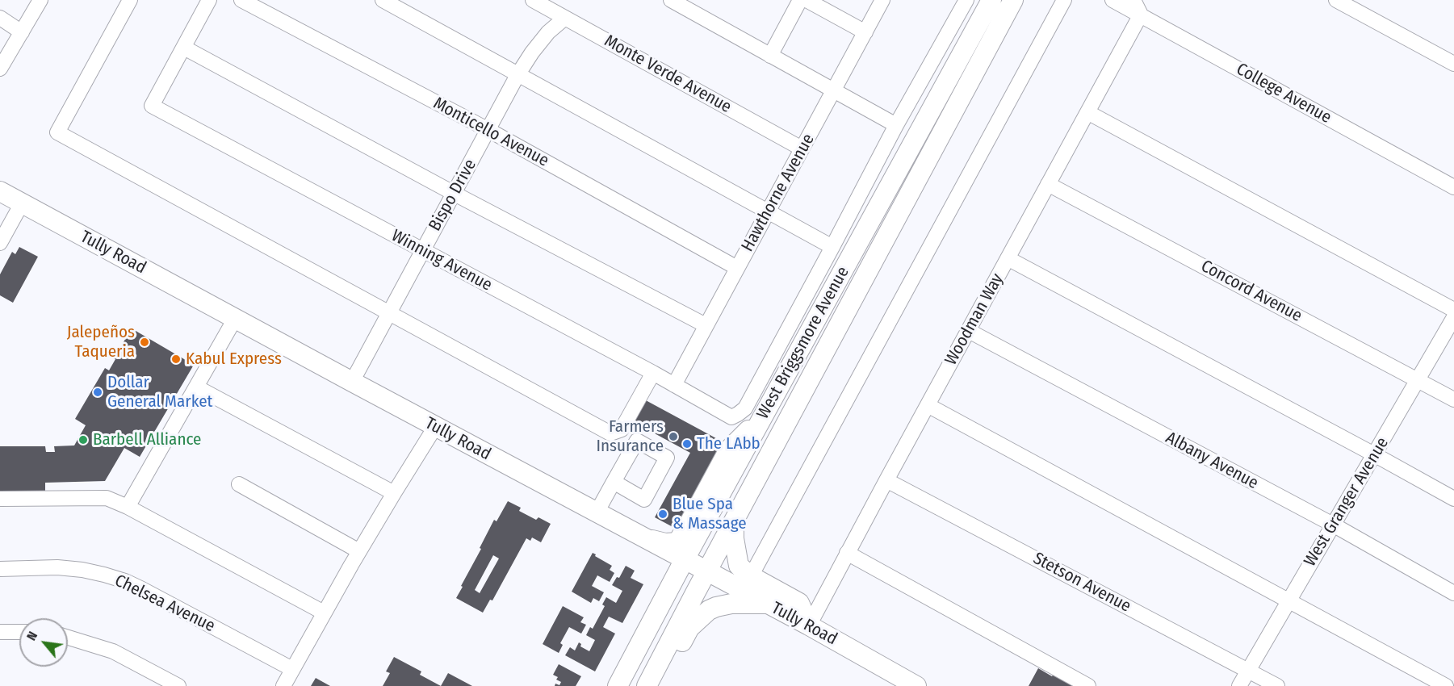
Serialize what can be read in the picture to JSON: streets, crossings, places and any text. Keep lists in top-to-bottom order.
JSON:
{
  "streets": {
    "main road": ["Tully Road", "West Briggsmore Avenue"],
    "street": [
      "Monte Verde Avenue",
      "College Avenue",
      "Monticello Avenue",
      "Hawthorne Avenue",
      "Bispo Drive",
      "Winning Avenue",
      "Concord Avenue",
      "Woodman Way",
      "Albany Avenue",
      "West Granger Avenue",
      "Stetson Avenue",
      "Chelsea Avenue"
    ]
  },
  "crossings": [
    ["Monte Verde Avenue", "Hawthorne Avenue"],
    ["Monte Verde Avenue", "Bispo Drive"],
    ["College Avenue", "Woodman Way"],
    ["Monticello Avenue", "Hawthorne Avenue"],
    ["Monticello Avenue", "Bispo Drive"],
    ["Hawthorne Avenue", "Winning Avenue"],
    ["Bispo Drive", "Tully Road"],
    ["Bispo Drive", "Winning Avenue"],
    ["Tully Road", "Woodman Way"],
    ["Tully Road", "West Briggsmore Avenue"],
    ["Concord Avenue", "Woodman Way"],
    ["Concord Avenue", "West Granger Avenue"],
    ["Woodman Way", "Albany Avenue"],
    ["Woodman Way", "Stetson Avenue"],
    ["Albany Avenue", "West Granger Avenue"],
    ["West Granger Avenue", "Stetson Avenue"]
  ],
  "places": [
    "Jalepeños Taqueria",
    "Kabul Express",
    "Dollar General Market",
    "Farmers Insurance",
    "Barbell Alliance",
    "The LAbb",
    "Blue Spa & Massage"
  ],
  "north": "top left"
}
